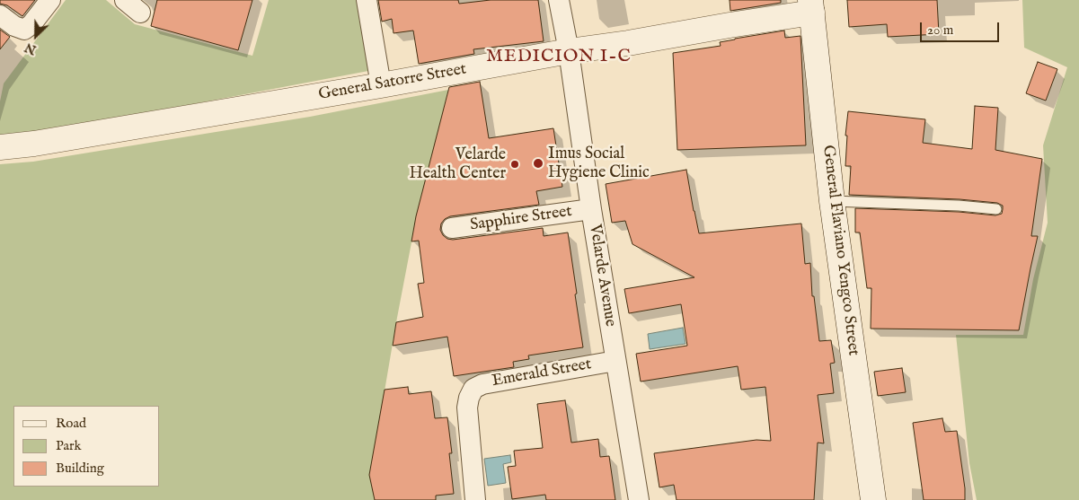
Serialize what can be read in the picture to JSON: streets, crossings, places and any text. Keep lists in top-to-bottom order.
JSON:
{
  "streets": {
    "street": [
      "General Satorre Street",
      "Sapphire Street",
      "General Flaviano Yengco Street",
      "Velarde Avenue",
      "Emerald Street"
    ]
  },
  "crossings": [
    ["General Satorre Street", "General Flaviano Yengco Street"],
    ["General Satorre Street", "Velarde Avenue"],
    ["Sapphire Street", "Velarde Avenue"],
    ["Velarde Avenue", "Emerald Street"]
  ],
  "districts": ["MEDICION I-C"],
  "places": ["Imus Social Hygiene Clinic", "Velarde Health Center"],
  "legend": ["Road", "Park", "Building"],
  "scale_bar": "20 m",
  "north": "bottom left"
}
